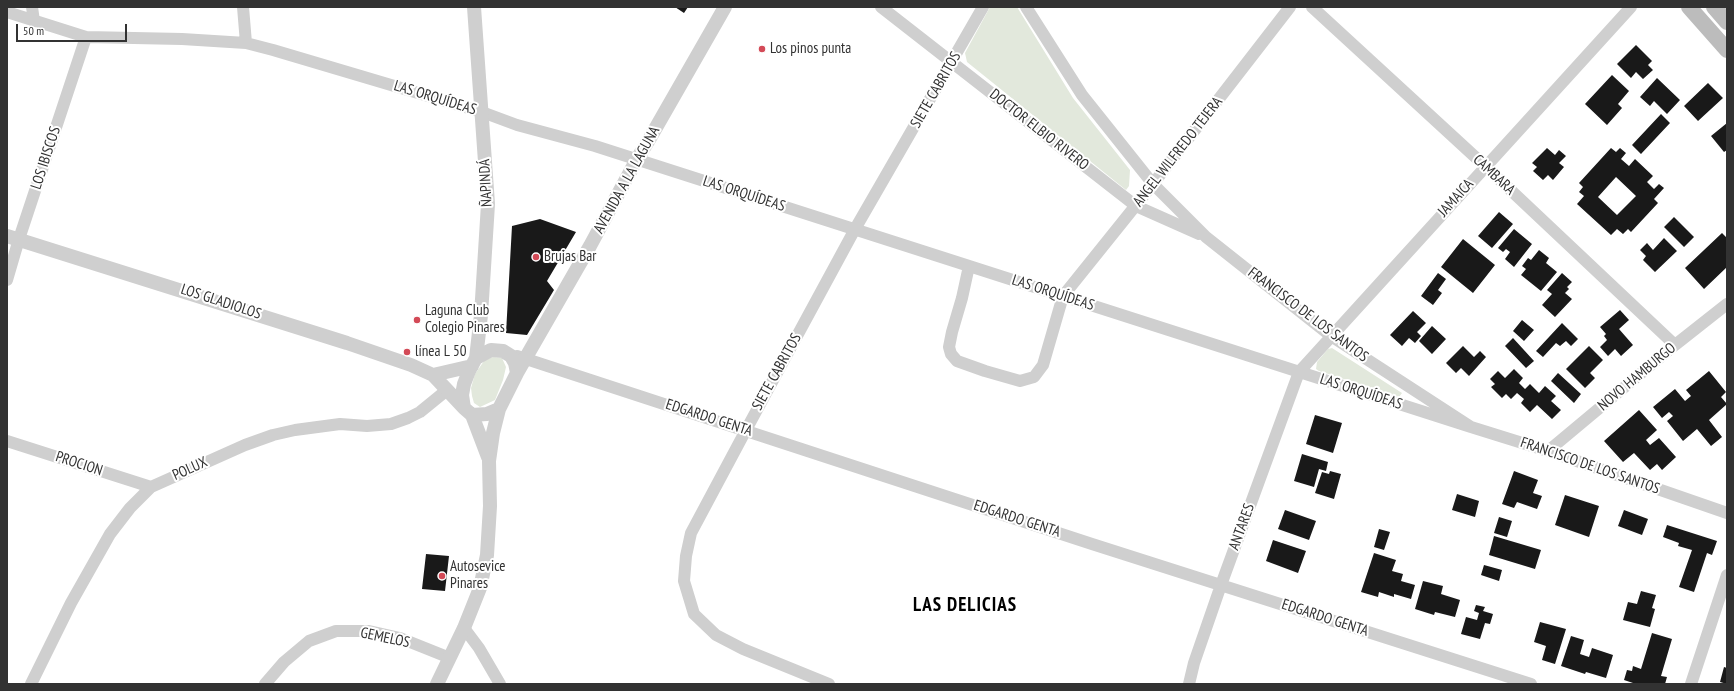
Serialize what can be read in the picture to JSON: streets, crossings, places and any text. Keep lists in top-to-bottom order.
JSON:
{
  "streets": {
    "street": [
      "SIETE CABRITOS",
      "LAS ORQUÍDEAS",
      "DOCTOR ELBIO RIVERO",
      "ANGEL WILFREDO TEJERA",
      "LOS IBISCOS",
      "CAMBARA",
      "AVENIDA A LA LAGUNA",
      "ÑAPINDÁ",
      "JAMAICA",
      "LOS GLADIOLOS",
      "FRANCISCO DE LOS SANTOS",
      "NOVO HAMBURGO",
      "EDGARDO GENTA",
      "PROCION",
      "POLUX",
      "ANTARES",
      "GEMELOS"
    ]
  },
  "crossings": [
    ["SIETE CABRITOS", "LAS ORQUÍDEAS"],
    ["SIETE CABRITOS", "DOCTOR ELBIO RIVERO"],
    ["SIETE CABRITOS", "EDGARDO GENTA"],
    ["LAS ORQUÍDEAS", "ANGEL WILFREDO TEJERA"],
    ["LAS ORQUÍDEAS", "LOS IBISCOS"],
    ["LAS ORQUÍDEAS", "AVENIDA A LA LAGUNA"],
    ["LAS ORQUÍDEAS", "ÑAPINDÁ"],
    ["LAS ORQUÍDEAS", "JAMAICA"],
    ["LAS ORQUÍDEAS", "FRANCISCO DE LOS SANTOS"],
    ["LAS ORQUÍDEAS", "ANTARES"],
    ["DOCTOR ELBIO RIVERO", "ANGEL WILFREDO TEJERA"],
    ["DOCTOR ELBIO RIVERO", "FRANCISCO DE LOS SANTOS"],
    ["ANGEL WILFREDO TEJERA", "FRANCISCO DE LOS SANTOS"],
    ["LOS IBISCOS", "LOS GLADIOLOS"],
    ["CAMBARA", "JAMAICA"],
    ["CAMBARA", "NOVO HAMBURGO"],
    ["AVENIDA A LA LAGUNA", "ÑAPINDÁ"],
    ["AVENIDA A LA LAGUNA", "LOS GLADIOLOS"],
    ["AVENIDA A LA LAGUNA", "EDGARDO GENTA"],
    ["ÑAPINDÁ", "LOS GLADIOLOS"],
    ["ÑAPINDÁ", "EDGARDO GENTA"],
    ["JAMAICA", "FRANCISCO DE LOS SANTOS"],
    ["JAMAICA", "ANTARES"],
    ["LOS GLADIOLOS", "EDGARDO GENTA"],
    ["LOS GLADIOLOS", "POLUX"],
    ["FRANCISCO DE LOS SANTOS", "NOVO HAMBURGO"],
    ["EDGARDO GENTA", "ANTARES"],
    ["PROCION", "POLUX"]
  ],
  "districts": ["LAS DELICIAS"],
  "places": [
    "Los pinos punta",
    "Brujas Bar",
    "Laguna Club Colegio Pinares",
    "línea L 50",
    "Autosevice Pinares"
  ],
  "scale_bar": "50 m"
}
